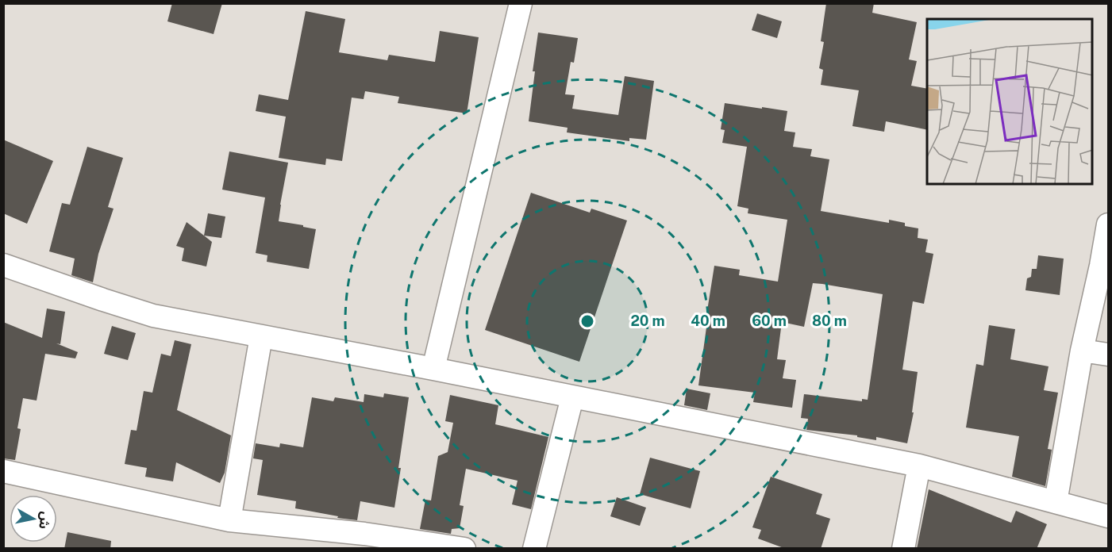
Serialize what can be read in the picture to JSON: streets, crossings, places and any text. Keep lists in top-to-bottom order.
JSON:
{
  "north": "right",
  "rings": [
    "20 m",
    "40 m",
    "60 m",
    "80 m"
  ]
}
